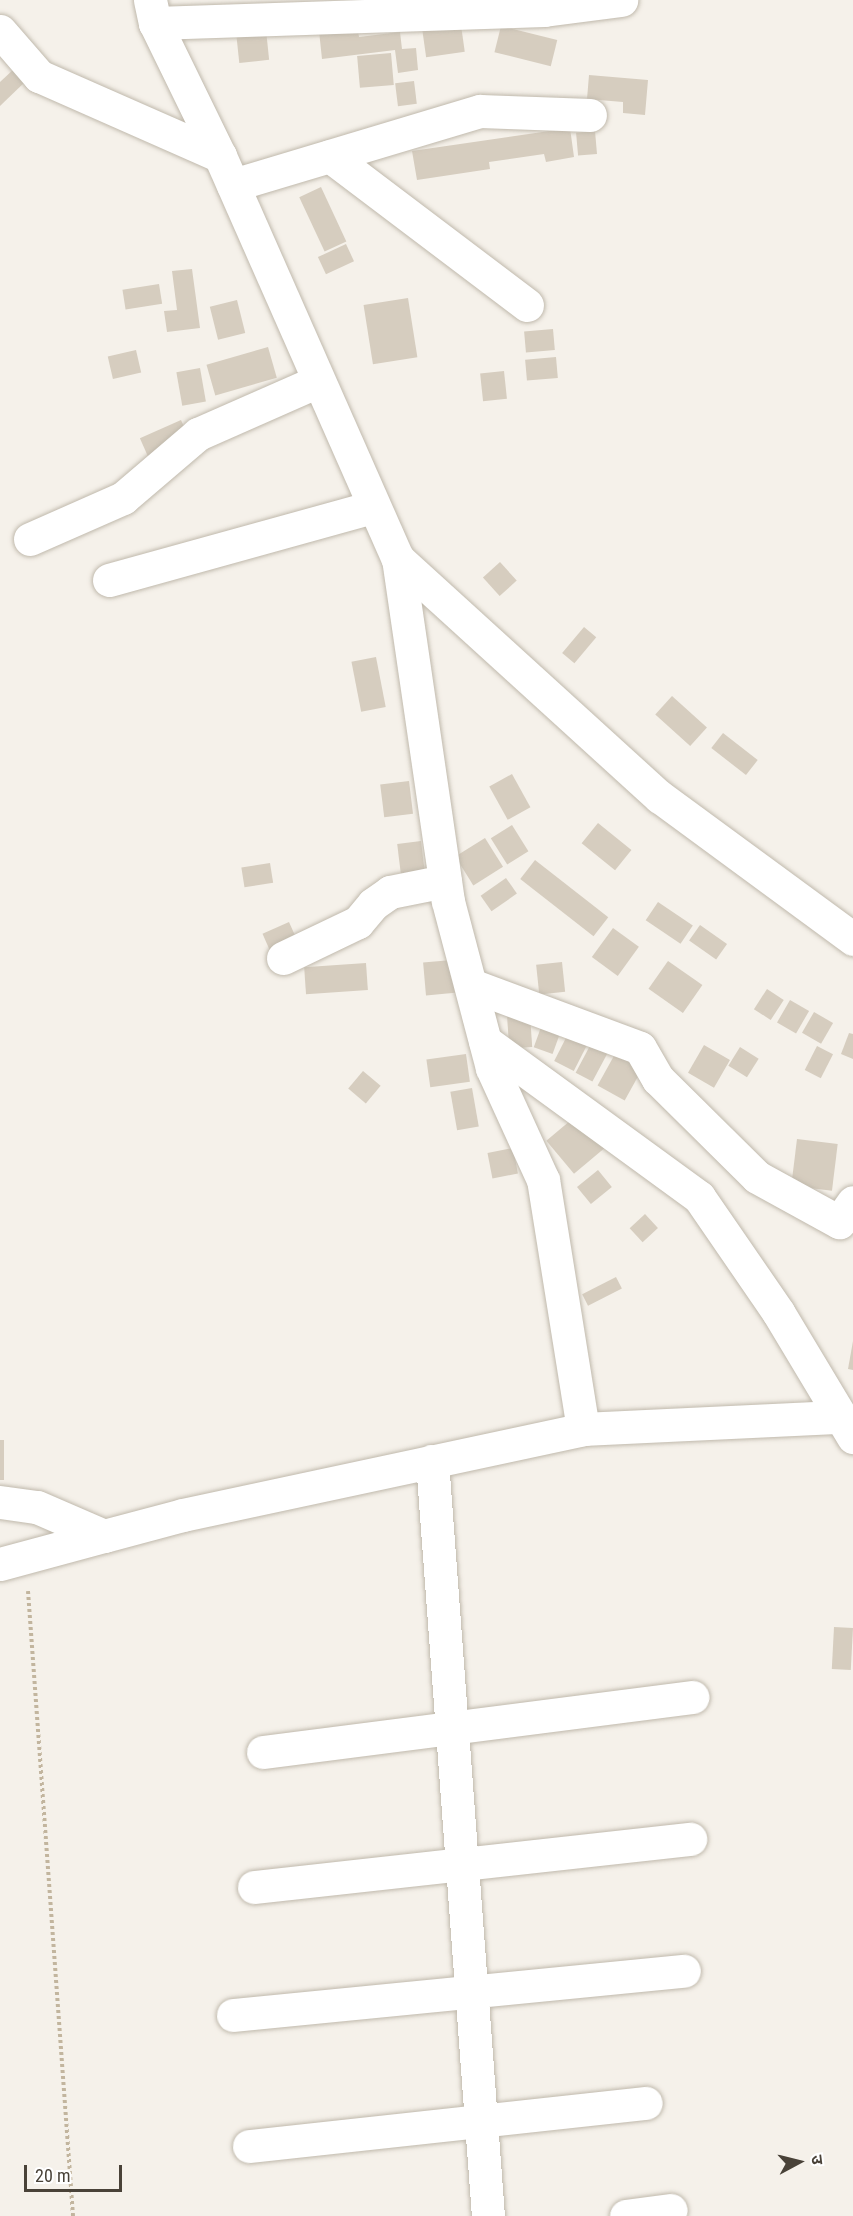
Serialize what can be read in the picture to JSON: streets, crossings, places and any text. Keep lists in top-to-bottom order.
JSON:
{
  "scale_bar": "20 m",
  "north": "right"
}
